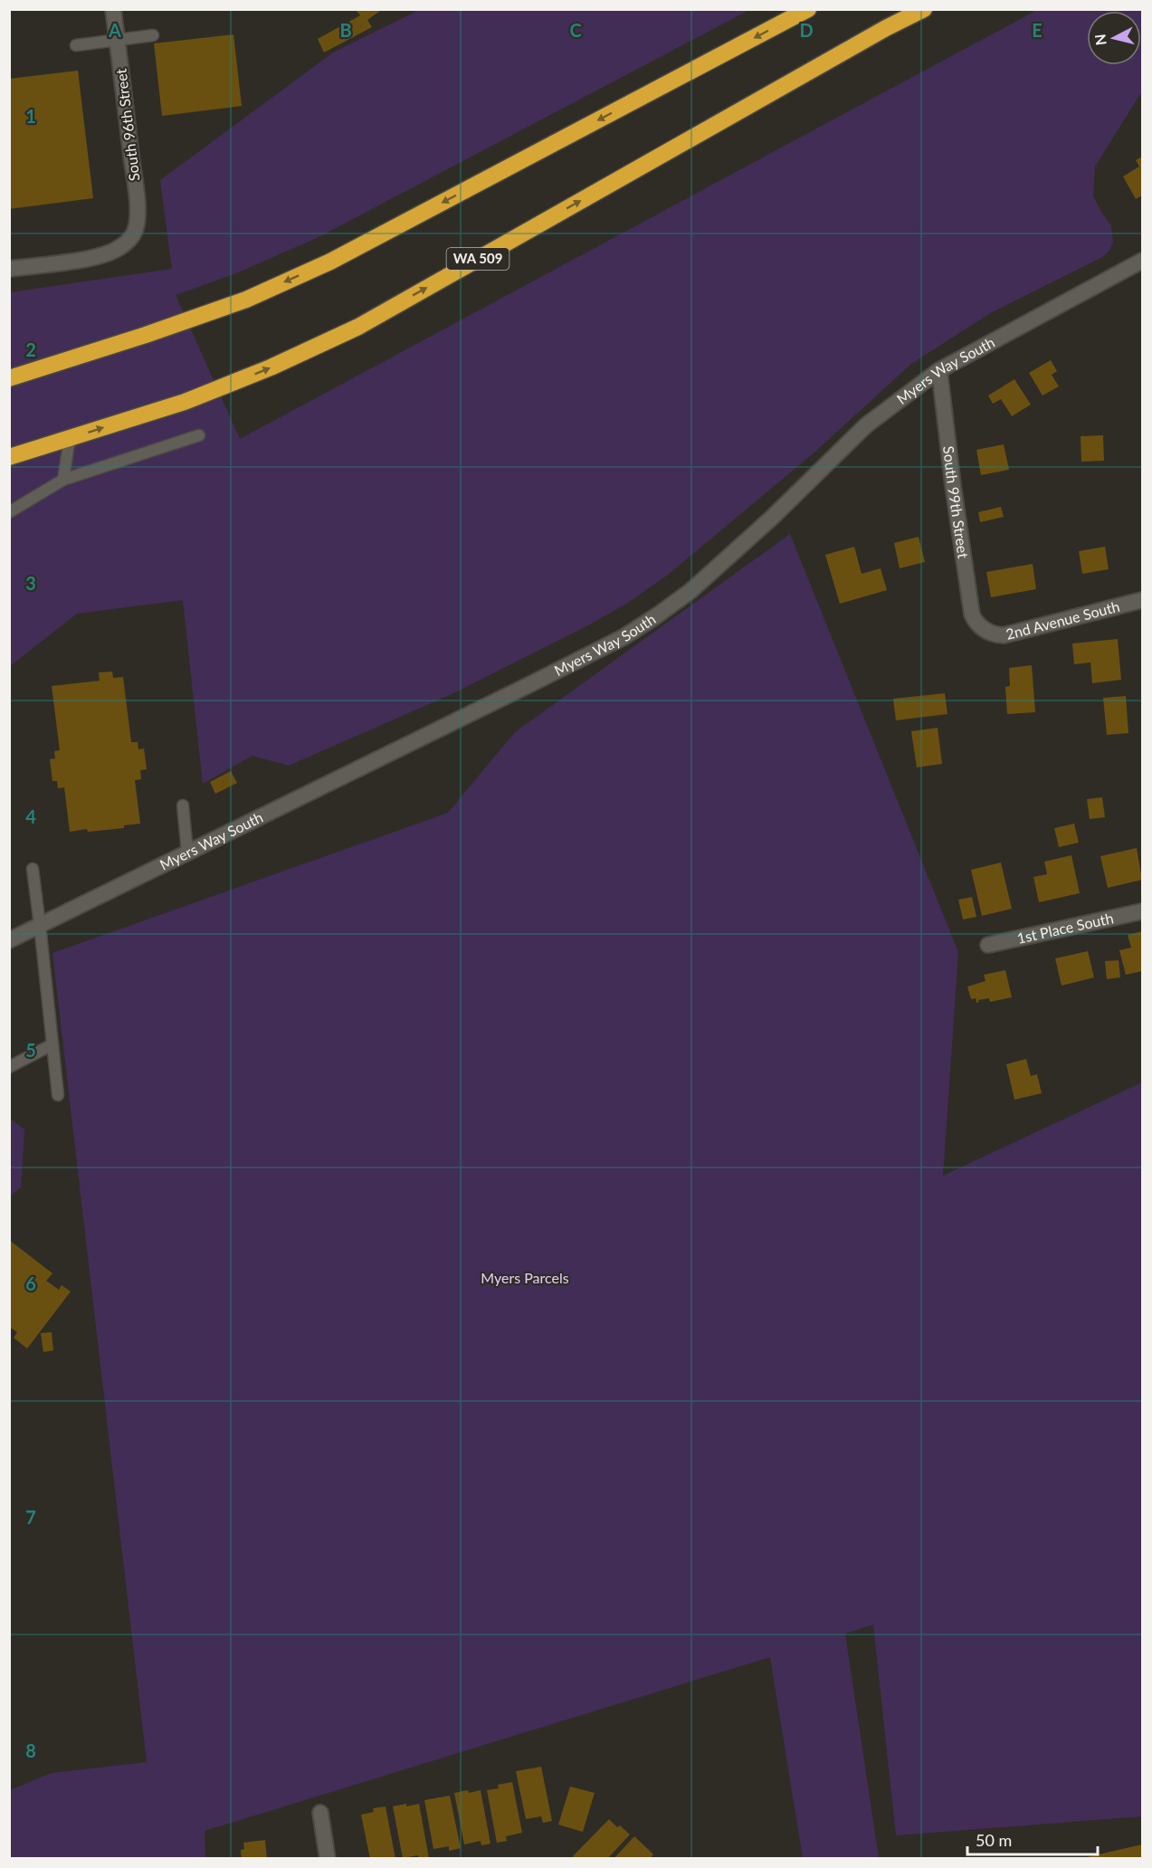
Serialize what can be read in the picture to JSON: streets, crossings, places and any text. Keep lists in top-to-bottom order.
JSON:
{
  "streets": {
    "highway": ["WA 509"],
    "main road": [
      "South 96th Street",
      "Myers Way South",
      "South 99th Street",
      "2nd Avenue South",
      "1st Place South"
    ]
  },
  "crossings": [
    ["Myers Way South", "South 99th Street"],
    ["South 99th Street", "2nd Avenue South"]
  ],
  "parks": ["Myers Parcels"],
  "scale_bar": "50 m",
  "north": "left",
  "grid": {
    "columns": [
      "A",
      "B",
      "C",
      "D",
      "E"
    ],
    "rows": [
      "1",
      "2",
      "3",
      "4",
      "5",
      "6",
      "7",
      "8"
    ]
  }
}
